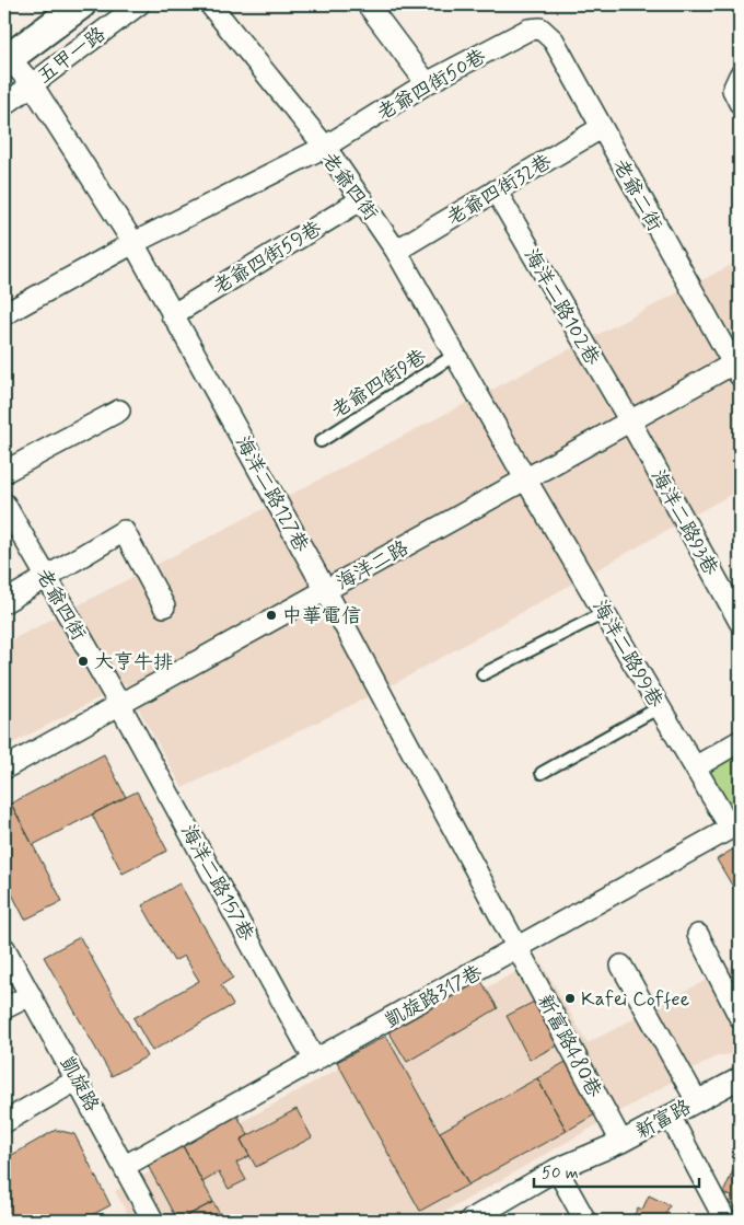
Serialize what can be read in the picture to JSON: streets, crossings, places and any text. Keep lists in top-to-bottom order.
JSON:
{
  "streets": {
    "main road": ["五甲一路"],
    "street": [
      "老爺四街50巷",
      "老爺四街",
      "老爺四街32巷",
      "老爺二街",
      "老爺四街59巷",
      "海洋二路102巷",
      "海洋二路127巷",
      "海洋二路93巷",
      "海洋二路",
      "海洋二路99巷",
      "海洋二路157巷",
      "凱旋路317巷",
      "新富路480巷",
      "凱旋路",
      "新富路"
    ],
    "lane": ["老爺四街9巷"]
  },
  "crossings": [
    ["五甲一路", "海洋二路127巷"],
    ["老爺四街50巷", "老爺四街"],
    ["老爺四街50巷", "老爺二街"],
    ["老爺四街", "老爺四街32巷"],
    ["老爺四街", "老爺四街59巷"],
    ["老爺四街", "老爺四街9巷"],
    ["老爺四街", "海洋二路127巷"],
    ["老爺四街", "海洋二路"],
    ["老爺四街", "海洋二路99巷"],
    ["老爺四街", "海洋二路157巷"],
    ["老爺四街32巷", "老爺二街"],
    ["老爺四街32巷", "海洋二路102巷"],
    ["老爺二街", "海洋二路"],
    ["老爺四街59巷", "海洋二路127巷"],
    ["海洋二路102巷", "海洋二路93巷"],
    ["海洋二路102巷", "海洋二路"],
    ["海洋二路127巷", "海洋二路"],
    ["海洋二路127巷", "凱旋路317巷"],
    ["海洋二路127巷", "新富路480巷"],
    ["海洋二路93巷", "海洋二路"],
    ["海洋二路", "海洋二路99巷"],
    ["海洋二路", "海洋二路157巷"],
    ["海洋二路99巷", "凱旋路317巷"],
    ["海洋二路157巷", "凱旋路317巷"],
    ["凱旋路317巷", "新富路480巷"],
    ["凱旋路317巷", "凱旋路"],
    ["新富路480巷", "新富路"]
  ],
  "places": ["中華電信", "大亨牛排", "Kafei Coffee"],
  "scale_bar": "50 m"
}
